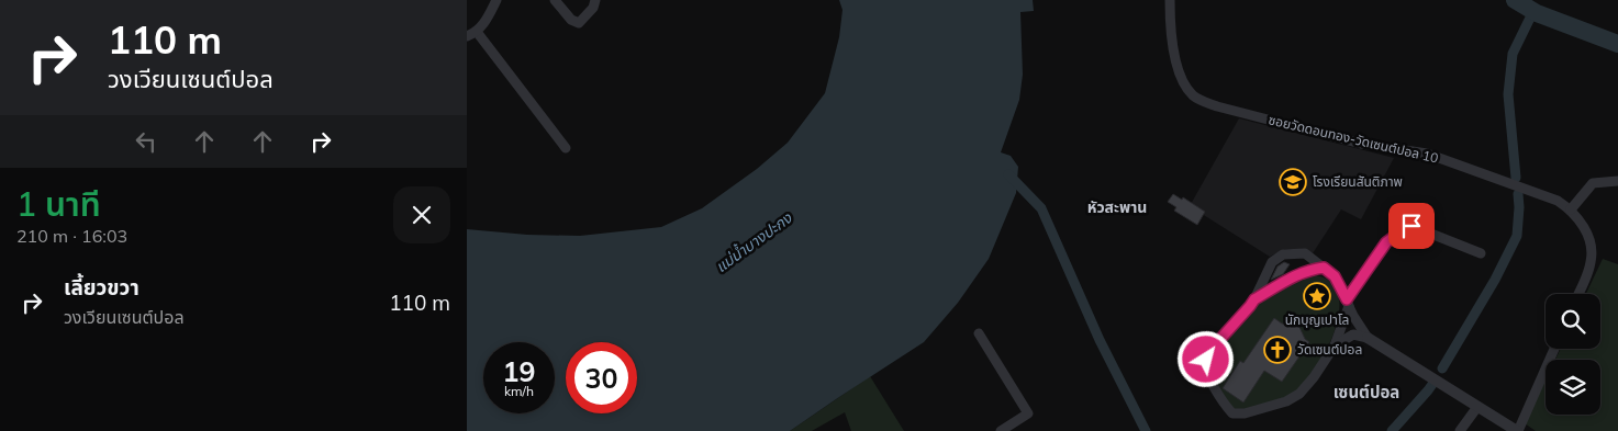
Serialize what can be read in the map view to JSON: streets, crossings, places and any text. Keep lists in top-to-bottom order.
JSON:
{
  "streets": {
    "street": ["ซอยวัดดอนทอง-วัดเซนต์ปอล 10"]
  },
  "districts": ["หัวสะพาน", "เซนต์ปอล"],
  "water": ["แม่น้ำบางปะกง"],
  "places": {
    "school or university": ["โรงเรียนสันติภาพ"],
    "place": ["นักบุญเปาโล"],
    "church": ["วัดเซนต์ปอล"]
  },
  "page": {
    "turn": ["110 m", "วงเวียนเซนต์ปอล"],
    "heading": ["1 นาที", "210 m · 16:03"],
    "list": [
      {
        "name": "เลี้ยวขวา",
        "note": "วงเวียนเซนต์ปอล",
        "value": "110 m"
      }
    ],
    "speed": "19 km/h",
    "limit": "30"
  }
}
